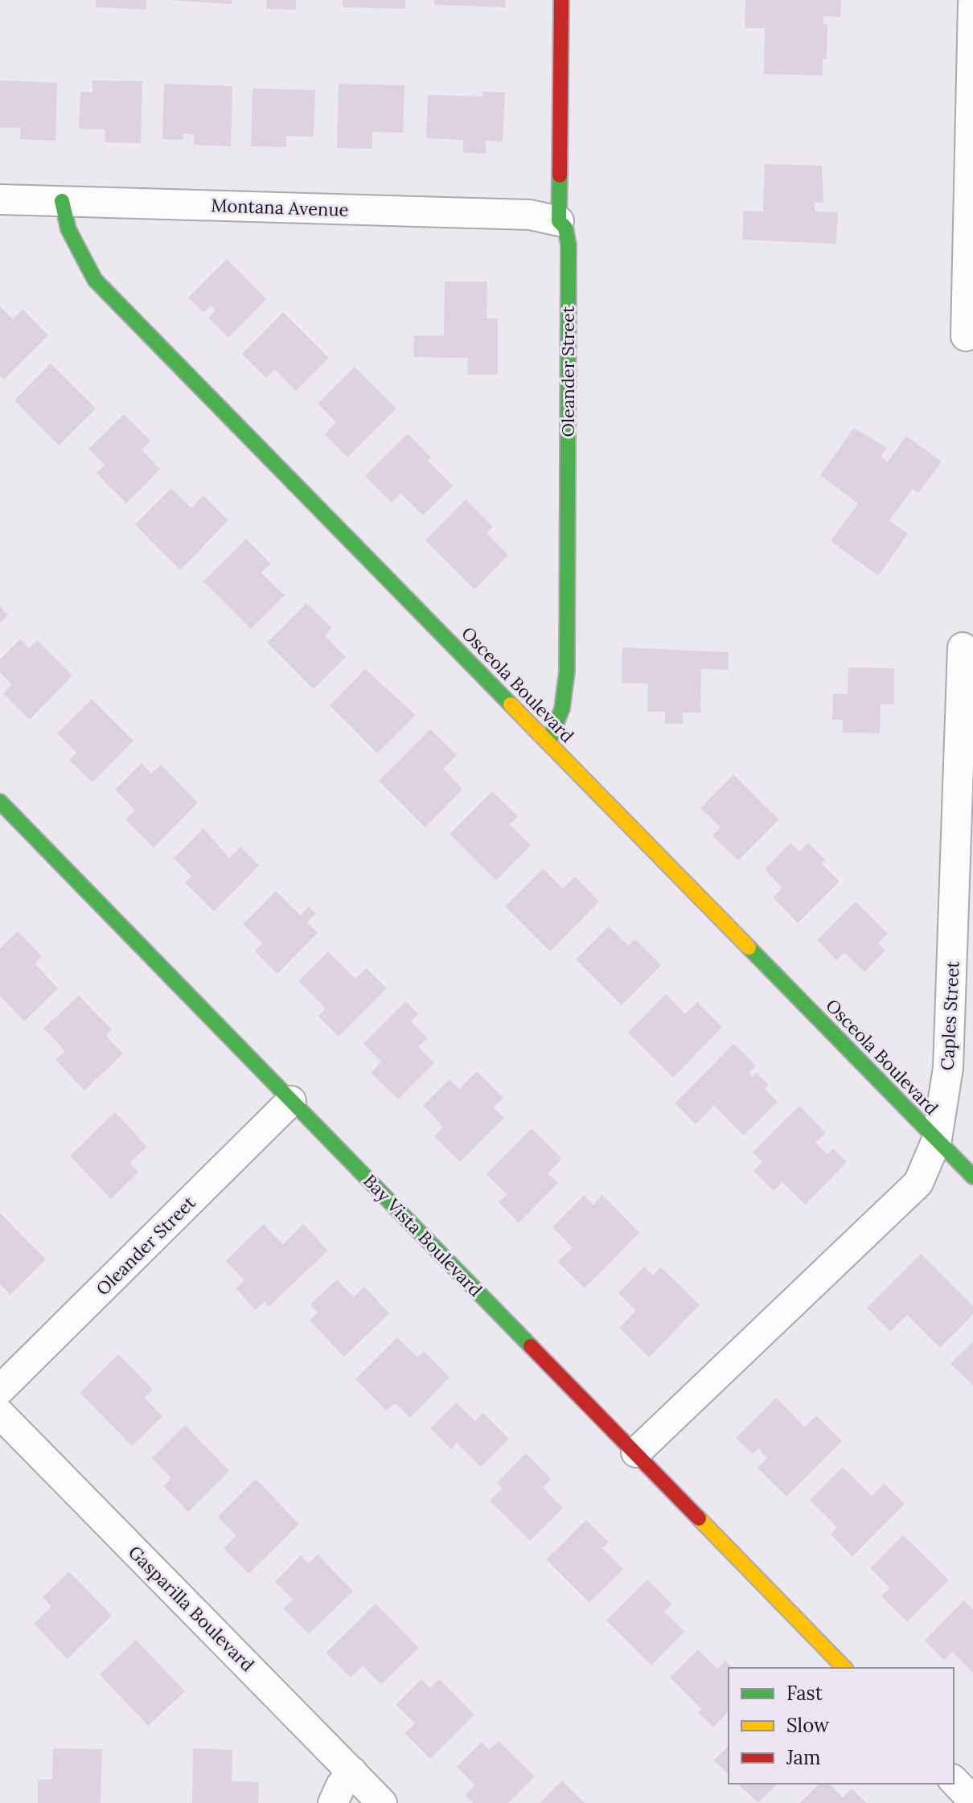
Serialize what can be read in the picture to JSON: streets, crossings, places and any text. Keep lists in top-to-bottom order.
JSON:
{
  "streets": {
    "street": [
      "Montana Avenue",
      "Oleander Street",
      "Osceola Boulevard",
      "Caples Street",
      "Bay Vista Boulevard",
      "Gasparilla Boulevard"
    ]
  },
  "crossings": [
    ["Montana Avenue", "Oleander Street"],
    ["Montana Avenue", "Osceola Boulevard"],
    ["Oleander Street", "Osceola Boulevard"],
    ["Oleander Street", "Bay Vista Boulevard"],
    ["Osceola Boulevard", "Caples Street"],
    ["Caples Street", "Bay Vista Boulevard"]
  ],
  "legend": ["Fast", "Slow", "Jam"]
}
